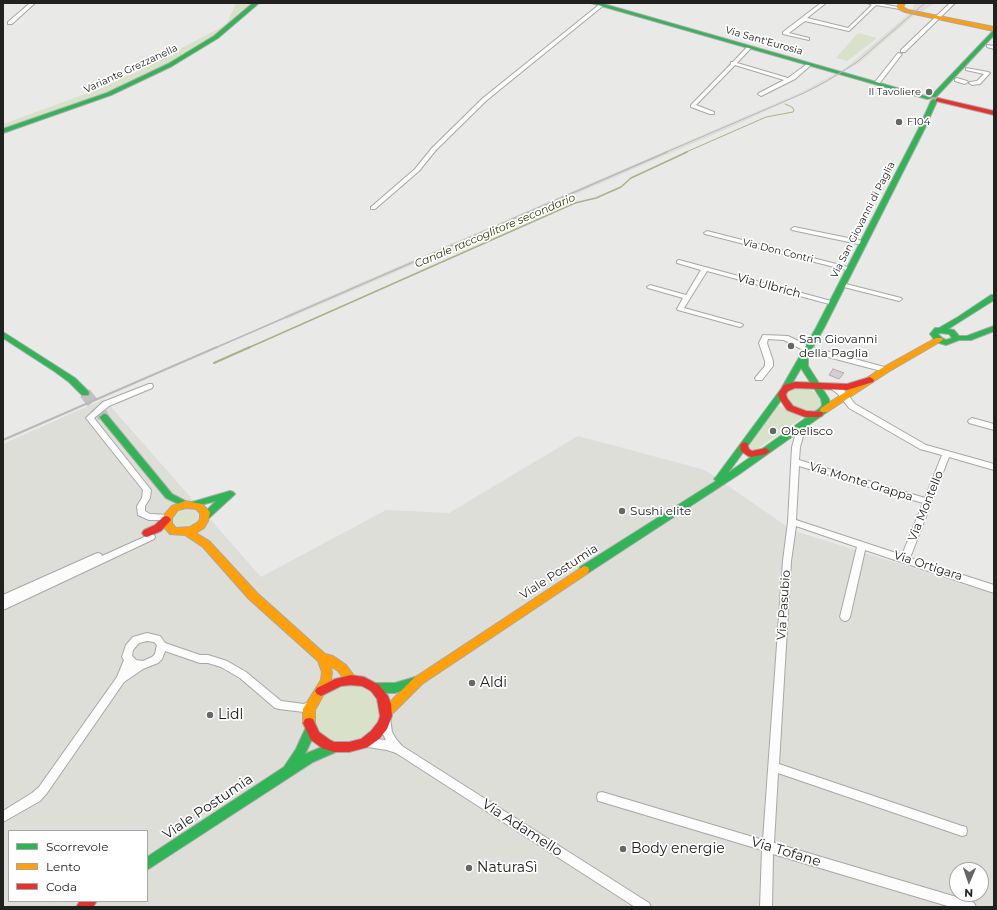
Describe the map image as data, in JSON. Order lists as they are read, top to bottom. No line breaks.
{"streets":{"main road":["Via Sant'Eurosia","Variante Grezzanella","Via San Giovanni di Paglia","Viale Postumia"],"street":["Via Don Contri","Via Ulbrich","Via Monte Grappa","Via Montello","Via Ortigara","Via Pasubio","Via Adamello","Via Tofane"]},"crossings":[["Via Sant'Eurosia","Via San Giovanni di Paglia"],["Via San Giovanni di Paglia","Via Don Contri"],["Via San Giovanni di Paglia","Via Ulbrich"],["Via San Giovanni di Paglia","Viale Postumia"],["Via Monte Grappa","Via Montello"],["Via Monte Grappa","Via Pasubio"],["Via Montello","Via Ortigara"],["Via Ortigara","Via Pasubio"],["Viale Postumia","Via Pasubio"],["Viale Postumia","Via Adamello"],["Via Pasubio","Via Tofane"]],"water":["Canale raccoglitore secondario"],"places":["Il Tavoliere","F104","San Giovanni della Paglia","Obelisco","Sushi elite","Aldi","Lidl","Body energie","NaturaSì"],"legend":["Scorrevole","Lento","Coda"],"north":"bottom"}
